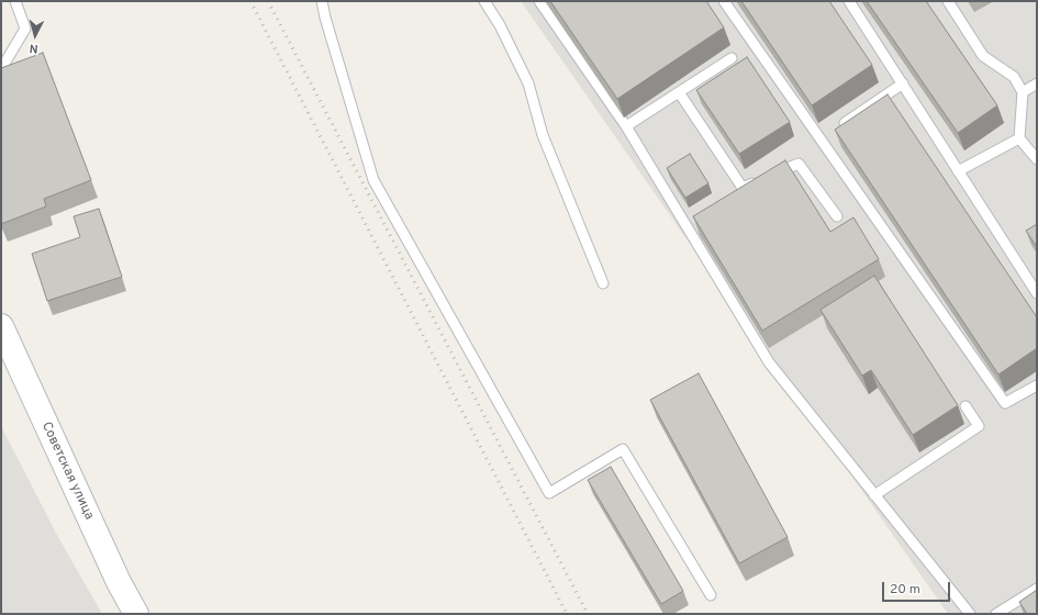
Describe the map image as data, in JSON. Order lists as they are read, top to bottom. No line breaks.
{"streets":{"street":["Советская улица"]},"scale_bar":"20 m","north":"bottom"}
